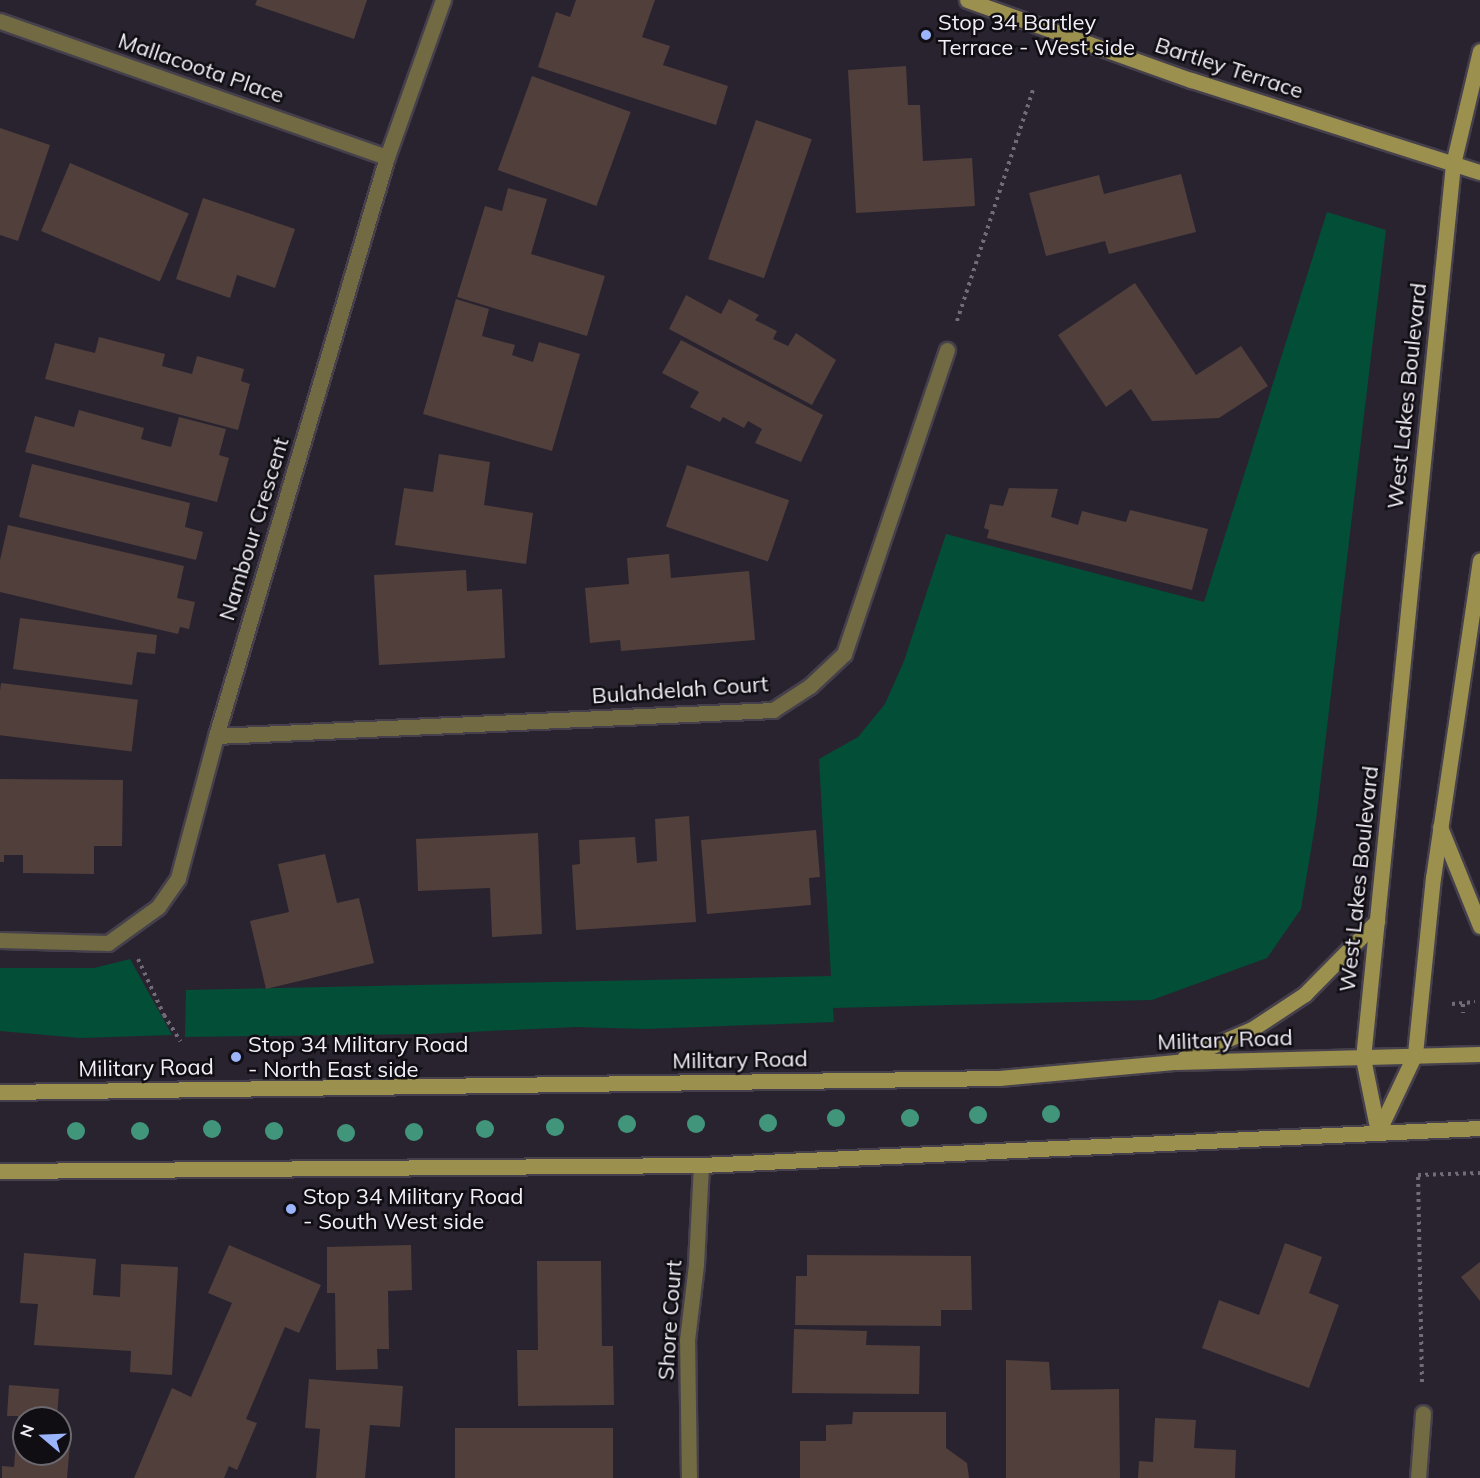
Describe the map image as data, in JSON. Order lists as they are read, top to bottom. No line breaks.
{"streets":{"main road":["Bartley Terrace","West Lakes Boulevard","Military Road"],"street":["Mallacoota Place","Nambour Crescent","Bulahdelah Court","Shore Court"]},"crossings":[["Mallacoota Place","Nambour Crescent"],["Bartley Terrace","West Lakes Boulevard"],["West Lakes Boulevard","Military Road"],["Nambour Crescent","Bulahdelah Court"]],"places":["Stop 34 Bartley Terrace - West side","Stop 34 Military Road - North East side","Stop 34 Military Road - South West side"],"north":"left"}
